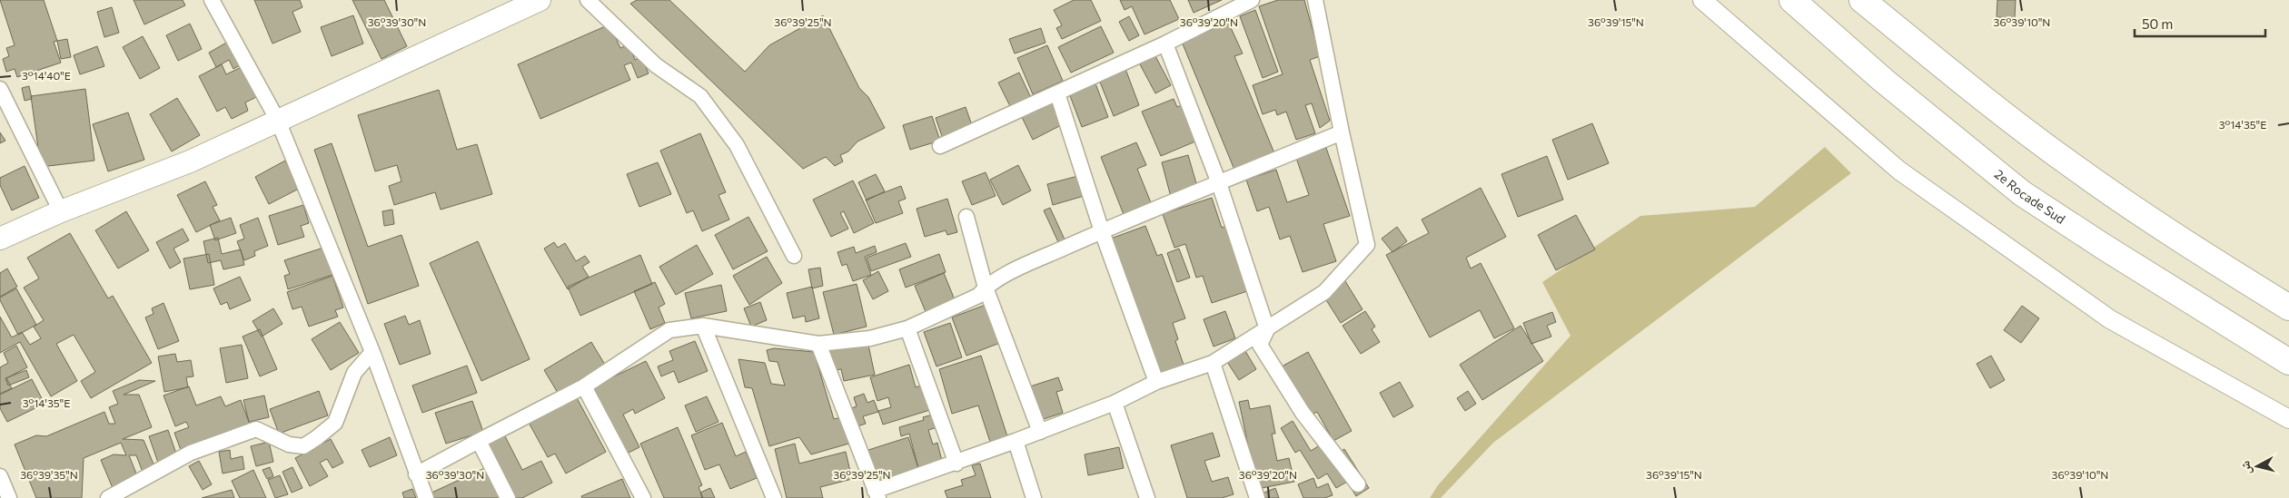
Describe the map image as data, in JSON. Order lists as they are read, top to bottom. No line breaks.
{"streets":{"highway":["2e Rocade Sud"]},"scale_bar":"50 m","north":"left","coordinates":["36°39'30\"N","36°39'25\"N","36°39'20\"N","36°39'15\"N","36°39'10\"N","3°14'40\"E","3°14'35\"E","36°39'35\"N"]}
